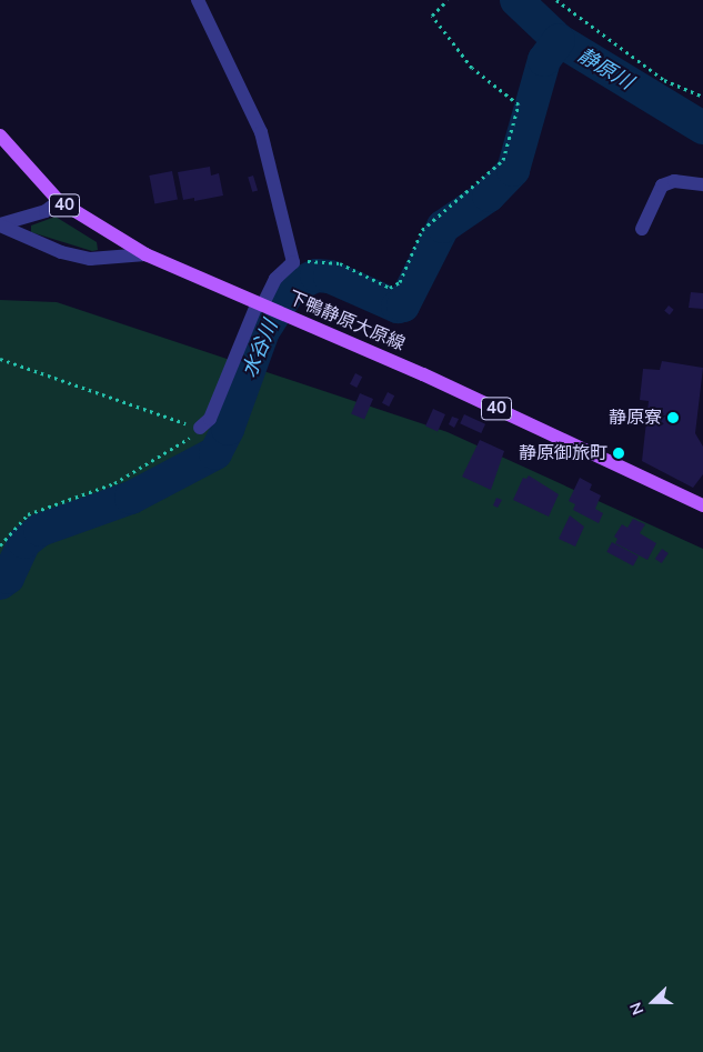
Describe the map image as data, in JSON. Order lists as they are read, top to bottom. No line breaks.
{"streets":{"main road":["40","下鴨静原大原線"]},"water":["静原川","水谷川"],"places":["静原寮","静原御旅町"],"north":"left"}
